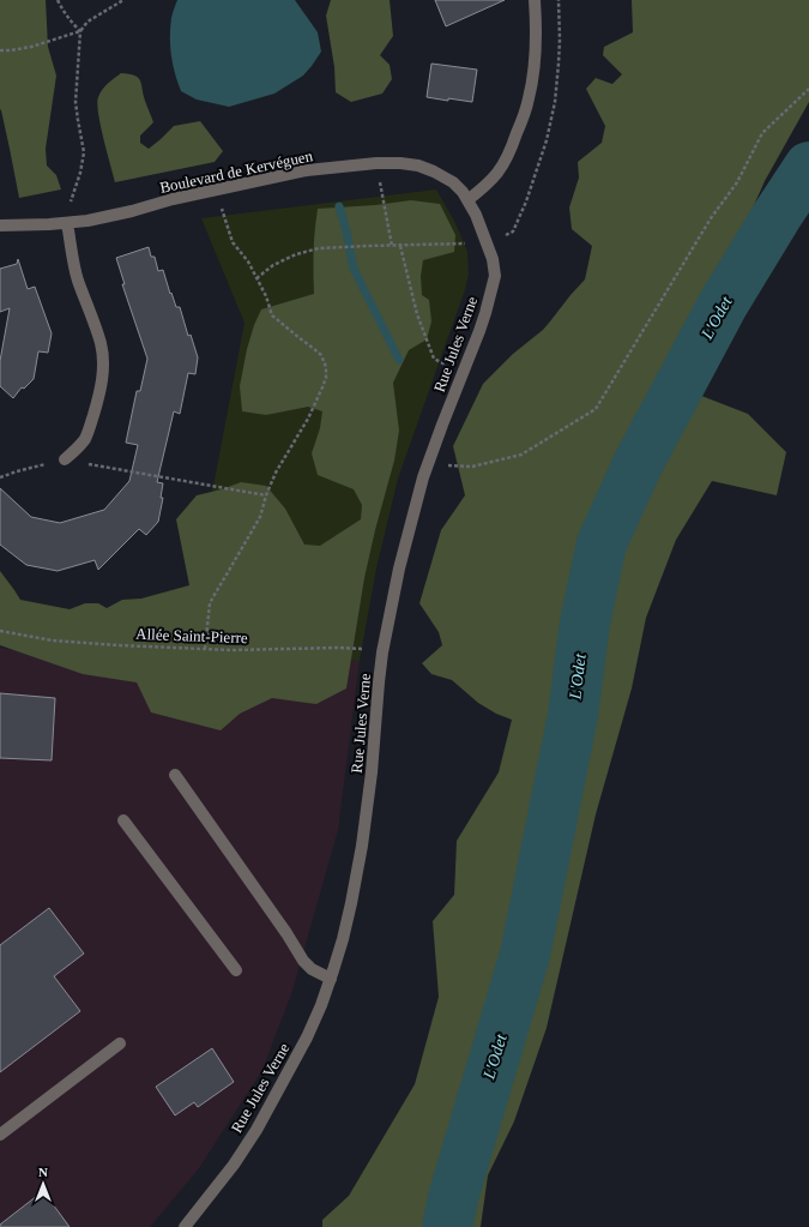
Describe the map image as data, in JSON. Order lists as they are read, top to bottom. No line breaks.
{"streets":{"street":["Boulevard de Kervéguen","Rue Jules Verne"],"path":["Allée Saint-Pierre"]},"crossings":[["Boulevard de Kervéguen","Rue Jules Verne"],["Rue Jules Verne","Allée Saint-Pierre"]],"water":["L'Odet"],"north":"top"}
